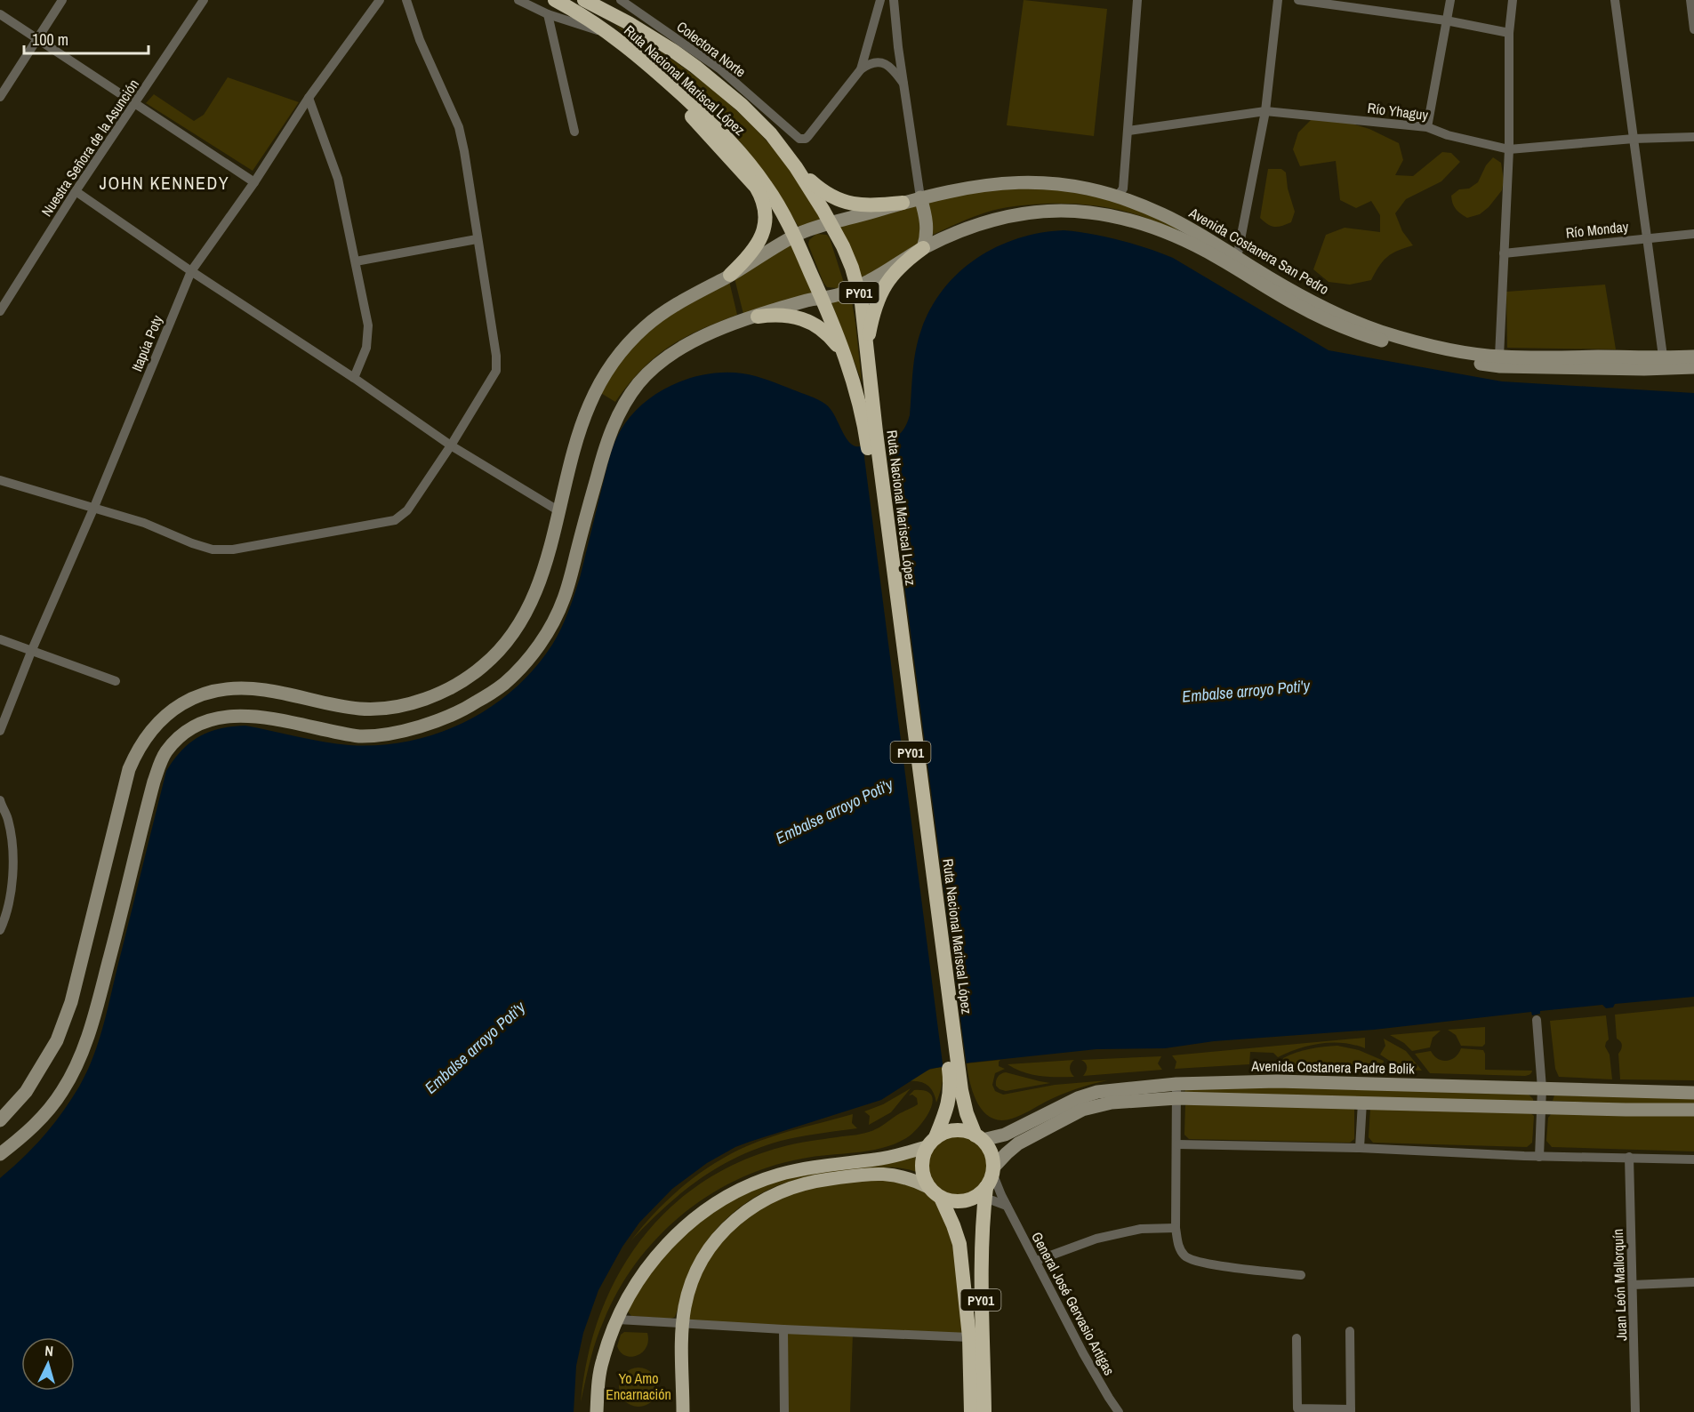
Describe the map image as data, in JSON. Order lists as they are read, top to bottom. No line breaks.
{"streets":{"highway":["Ruta Nacional Mariscal López","PY01"],"main road":["Avenida Costanera San Pedro","Avenida Costanera Padre Bolik"],"street":["Colectora Norte","Río Yhaguy","Nuestra Señora de la Asunción","Río Monday","Itapúa Poty","Juan León Mallorquín","General José Gervasio Artigas"]},"crossings":[["Ruta Nacional Mariscal López","Avenida Costanera San Pedro"],["Ruta Nacional Mariscal López","PY01"],["Ruta Nacional Mariscal López","Avenida Costanera Padre Bolik"],["Ruta Nacional Mariscal López","General José Gervasio Artigas"],["PY01","Avenida Costanera Padre Bolik"],["PY01","General José Gervasio Artigas"],["Avenida Costanera Padre Bolik","General José Gervasio Artigas"]],"districts":["JOHN KENNEDY"],"water":["Embalse arroyo Poti'y"],"parks":["Yo Amo Encarnación"],"scale_bar":"100 m","north":"top"}
